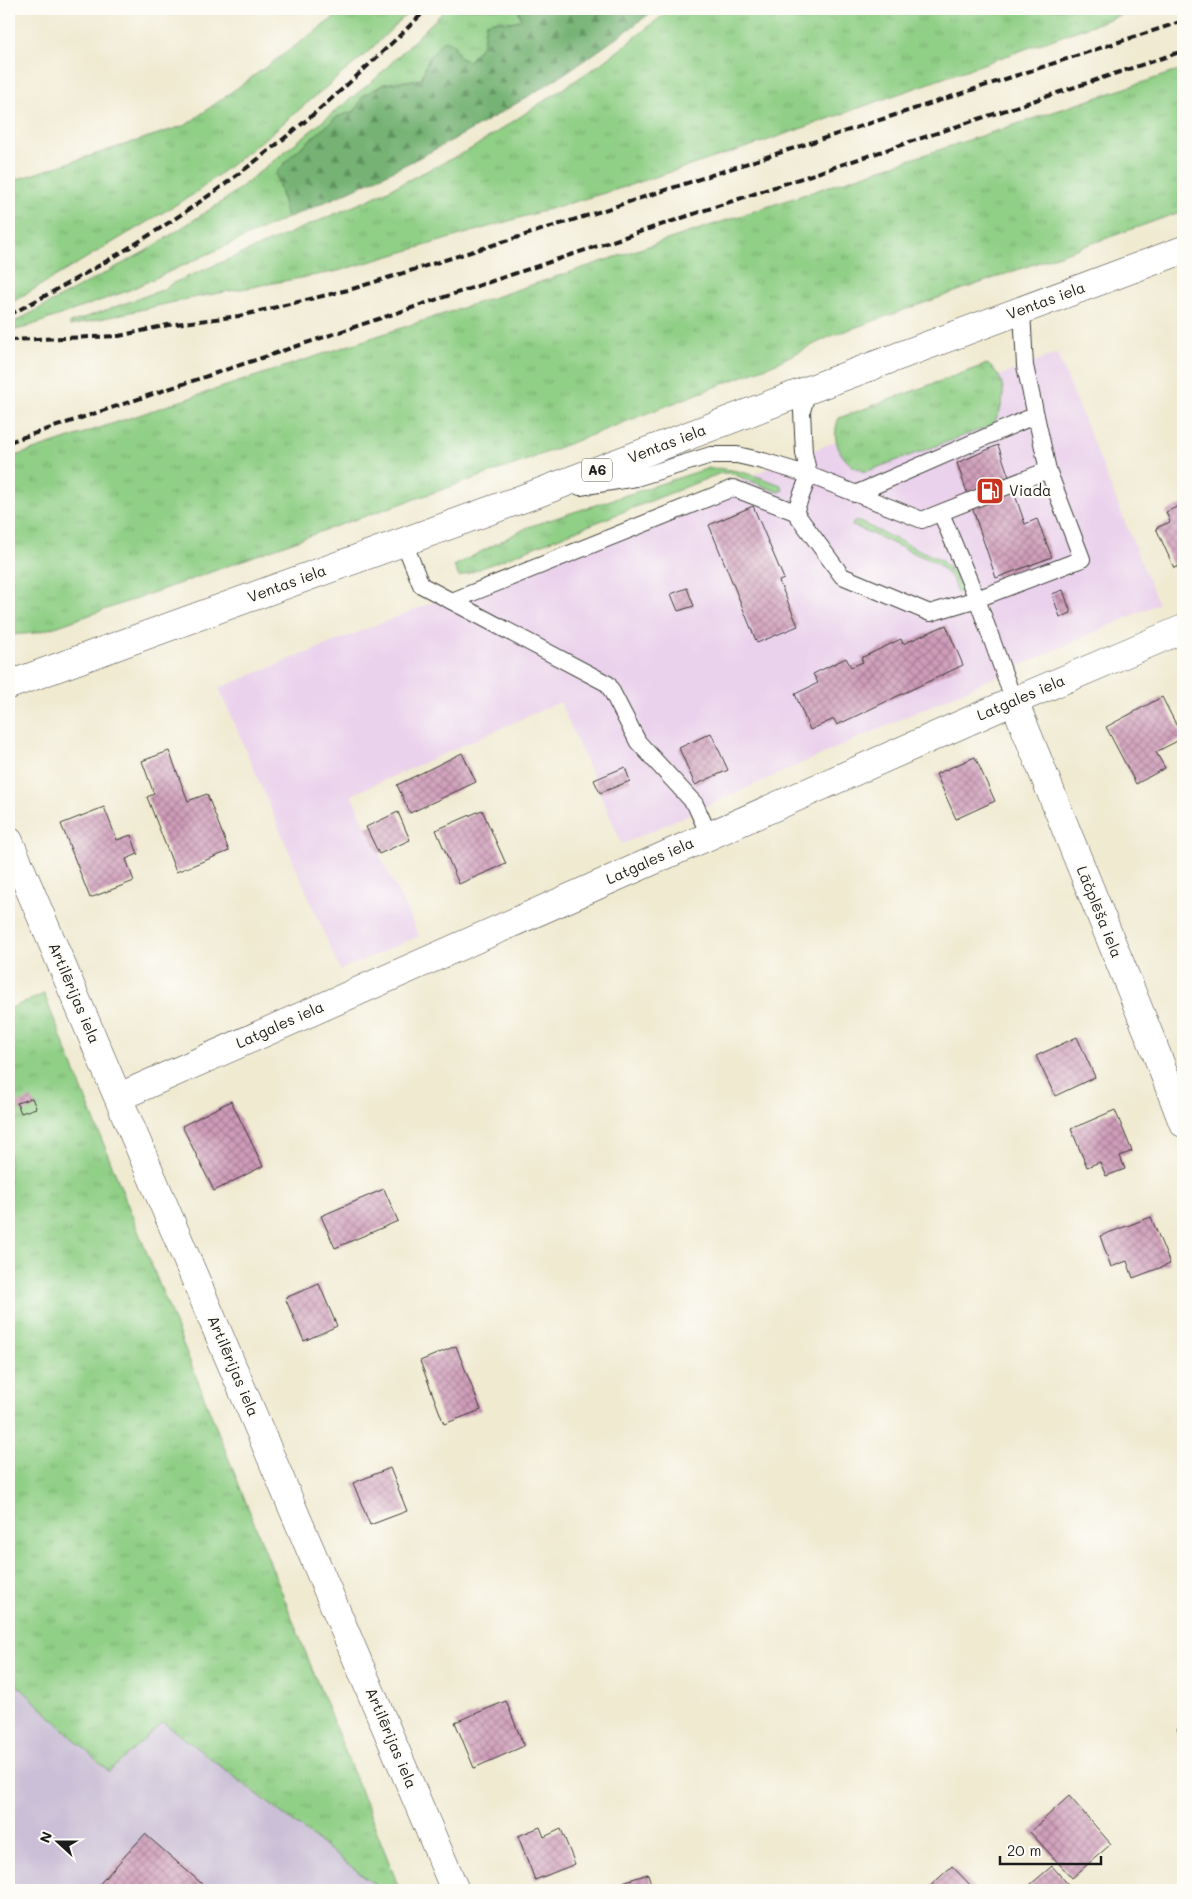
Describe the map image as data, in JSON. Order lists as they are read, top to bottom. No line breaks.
{"streets":{"main road":["Ventas iela","A6","Latgales iela","Lāčplēša iela","Artilērijas iela"]},"crossings":[["Latgales iela","Lāčplēša iela"],["Latgales iela","Artilērijas iela"]],"places":{"fuel station":["Viada"]},"scale_bar":"20 m","north":"left"}
